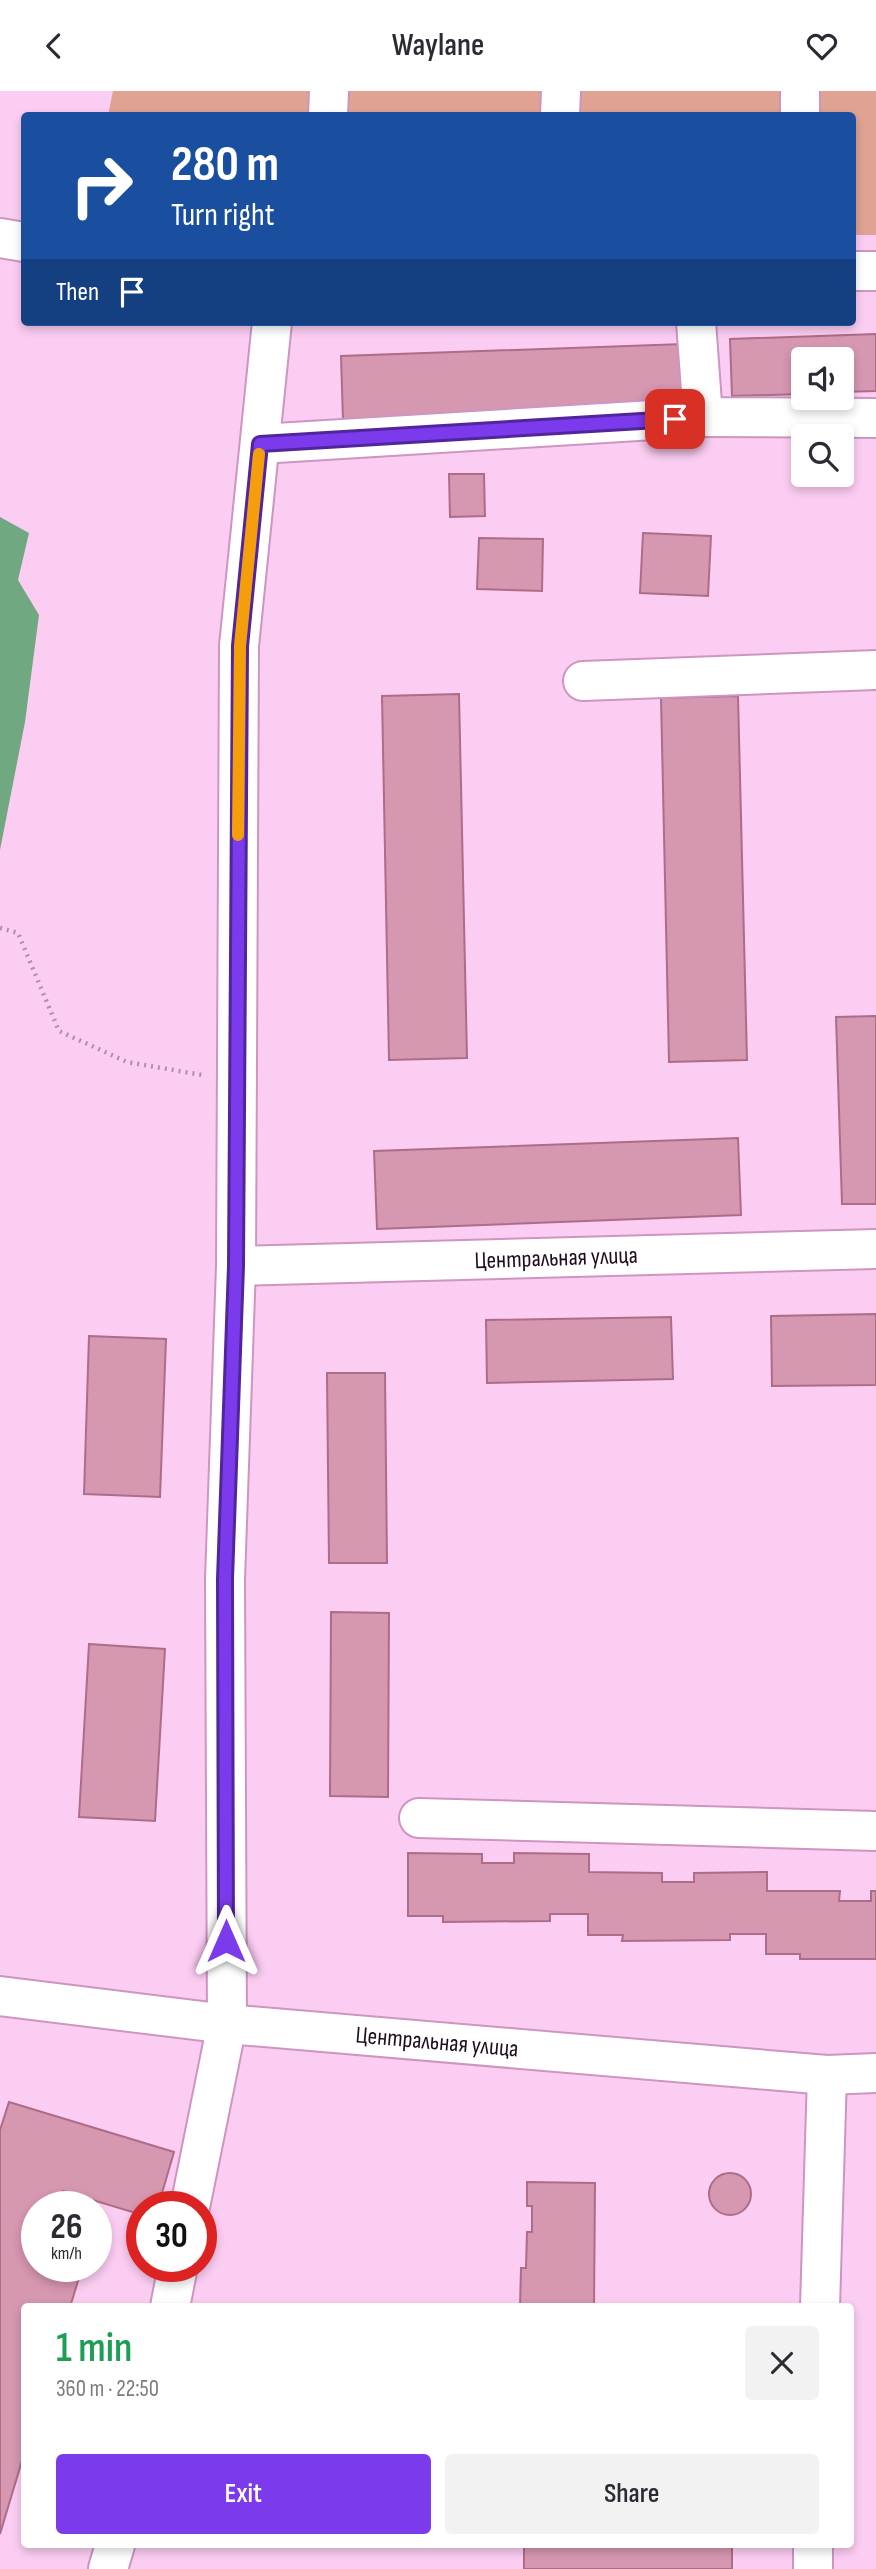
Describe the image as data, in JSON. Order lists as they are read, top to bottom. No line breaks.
{"streets":{"street":["Центральная улица"]},"page":{"header":"Waylane","turn":["280 m","Turn right"],"then":"Then","speed":"26 km/h","limit":"30","heading":["1 min","360 m · 22:50"],"buttons":["Exit","Share"]}}
